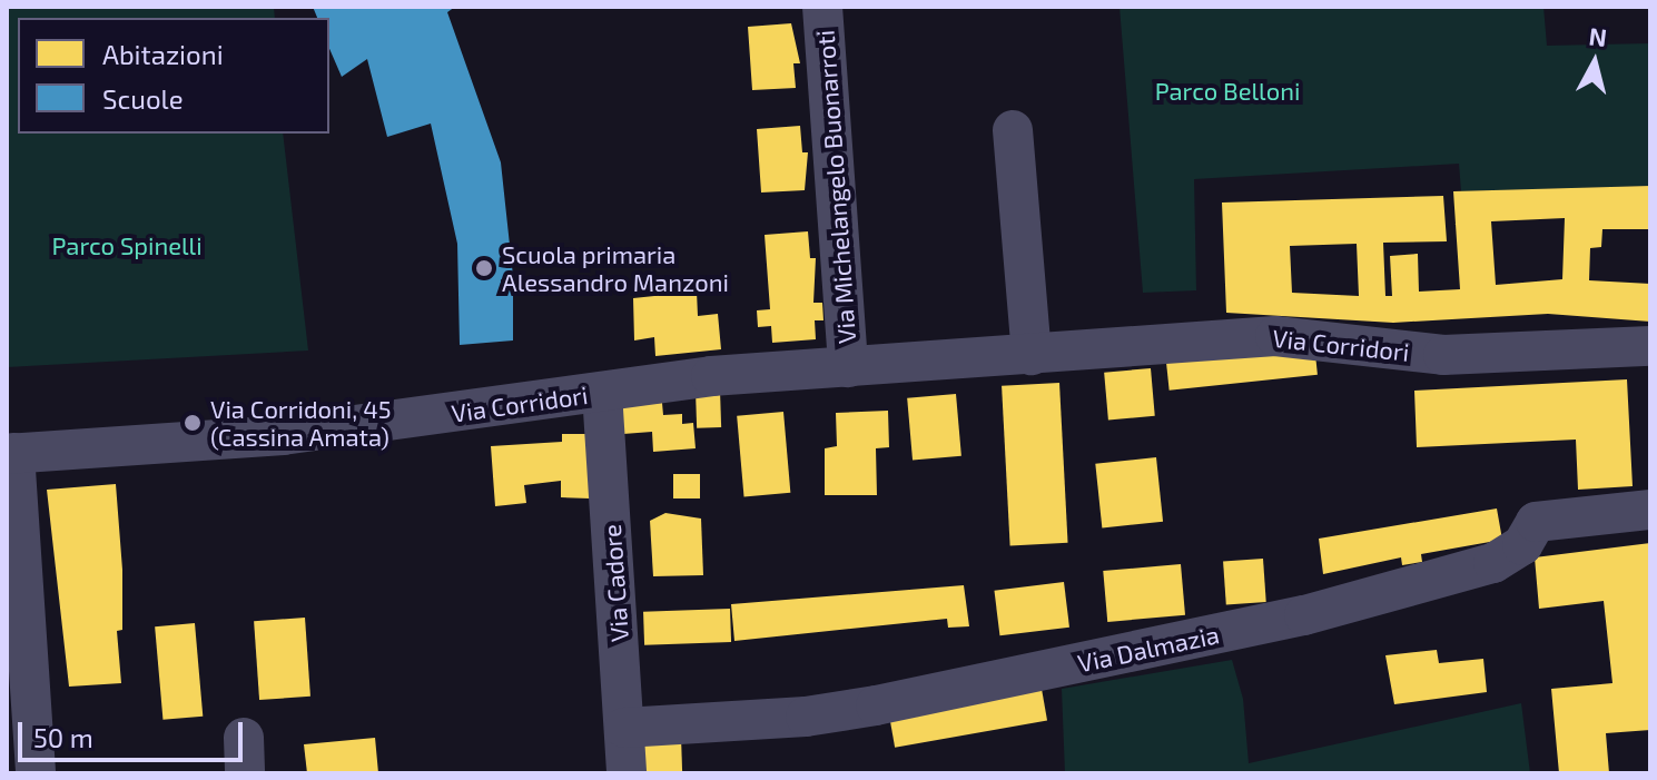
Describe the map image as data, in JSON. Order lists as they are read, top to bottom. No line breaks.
{"streets":{"street":["Via Michelangelo Buonarroti","Via Corridori","Via Cadore","Via Dalmazia"]},"crossings":[["Via Michelangelo Buonarroti","Via Corridori"],["Via Corridori","Via Cadore"],["Via Cadore","Via Dalmazia"]],"parks":["Parco Belloni","Parco Spinelli"],"places":["Scuola primaria Alessandro Manzoni","Via Corridoni, 45 (Cassina Amata)"],"legend":["Abitazioni","Scuole"],"scale_bar":"50 m","north":"top"}
